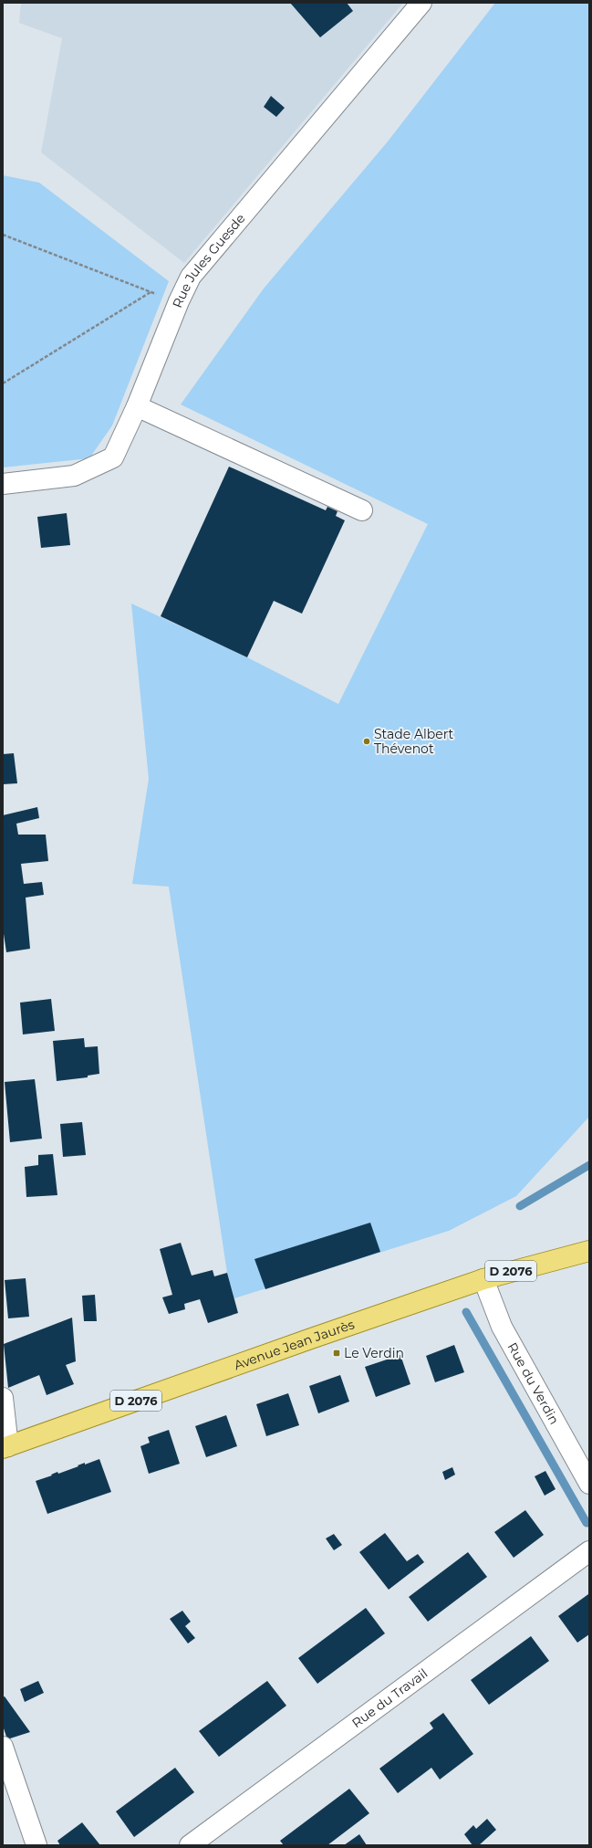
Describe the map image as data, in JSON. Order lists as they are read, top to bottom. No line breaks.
{"streets":{"main road":["D 2076","Avenue Jean Jaurès"],"street":["Rue Jules Guesde","Rue du Verdin","Rue du Travail"]},"crossings":[["Avenue Jean Jaurès","Rue du Verdin"]],"places":{"other":["Stade Albert Thévenot"],"transit":["Le Verdin"]}}
